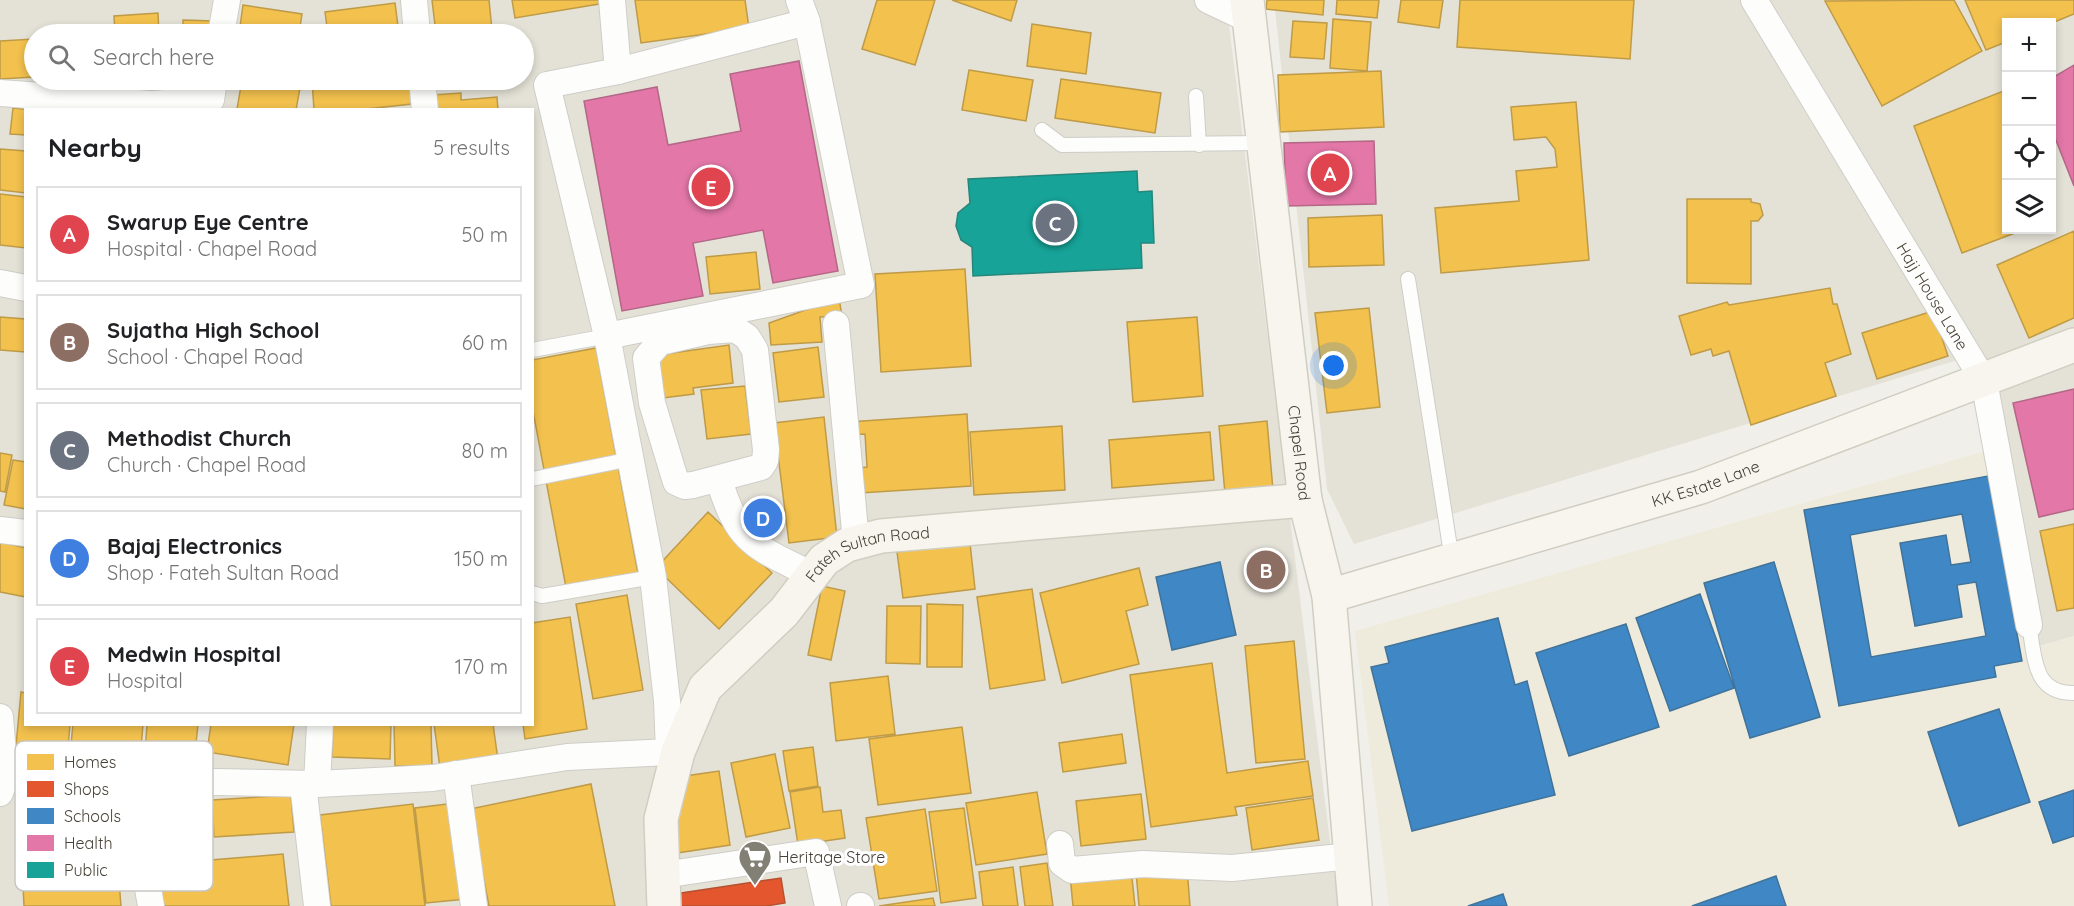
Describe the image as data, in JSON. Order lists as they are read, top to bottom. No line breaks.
{"streets":{"main road":["Chapel Road","KK Estate Lane","Fateh Sultan Road"],"street":["Hajj House Lane"]},"crossings":[["Hajj House Lane","KK Estate Lane"],["Chapel Road","KK Estate Lane"],["Chapel Road","Fateh Sultan Road"]],"places":{"supermarket":["Heritage Store"]},"legend":["Homes","Shops","Schools","Health","Public"],"page":{"map_buttons":["+","−"],"search":"Search here","heading":["Nearby","5 results"],"pins":["A","E","C","D","B"],"list":[{"mark":"A","name":"Swarup Eye Centre","note":"Hospital · Chapel Road","value":"50 m"},{"mark":"B","name":"Sujatha High School","note":"School · Chapel Road","value":"60 m"},{"mark":"C","name":"Methodist Church","note":"Church · Chapel Road","value":"80 m"},{"mark":"D","name":"Bajaj Electronics","note":"Shop · Fateh Sultan Road","value":"150 m"},{"mark":"E","name":"Medwin Hospital","note":"Hospital","value":"170 m"}]}}
